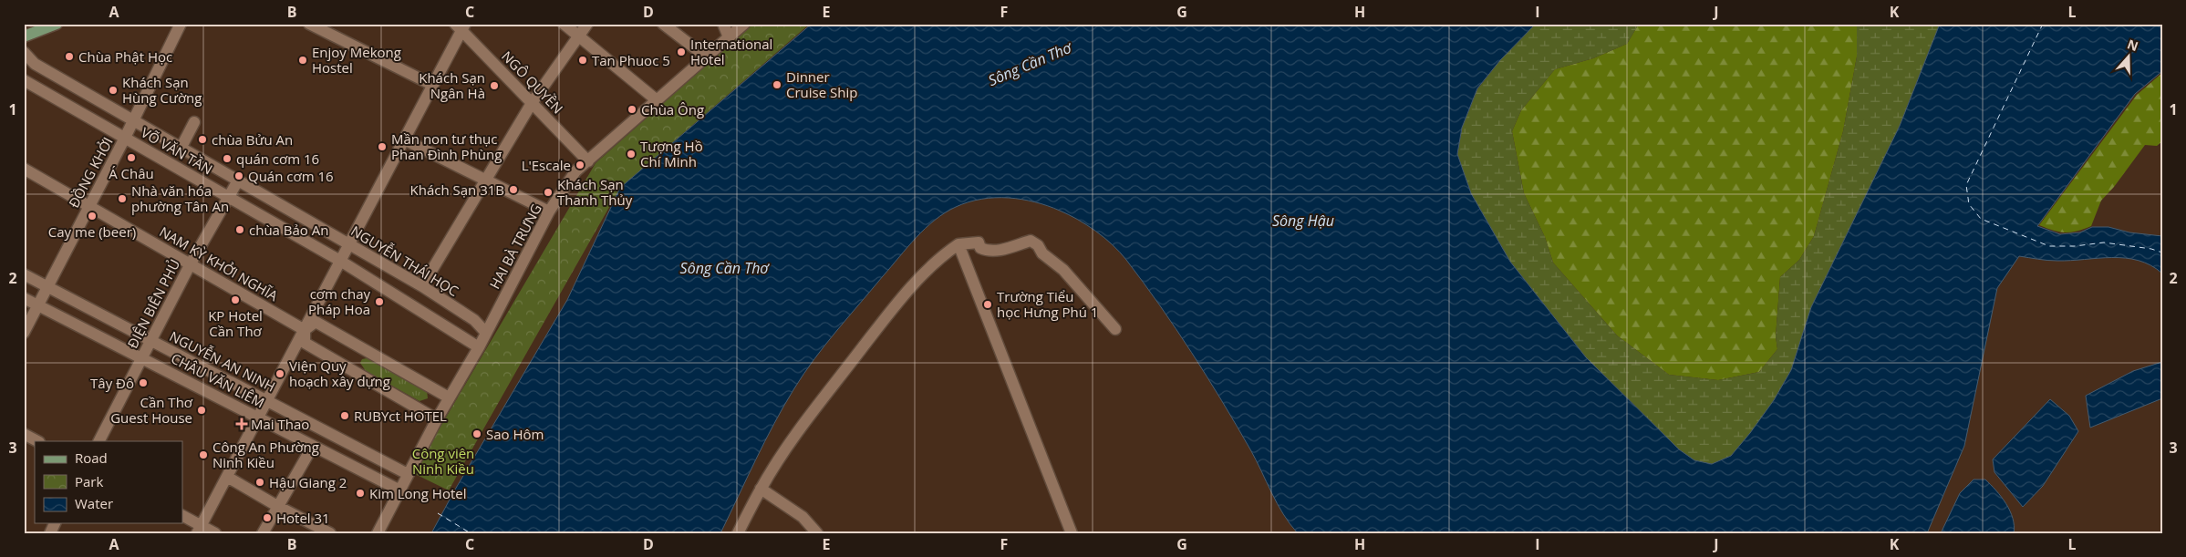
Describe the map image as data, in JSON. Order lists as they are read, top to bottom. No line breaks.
{"streets":{"street":["NGÔ QUYỀN","VÕ VĂN TẦN","ĐỒNG KHỞI","HAI BÀ TRƯNG","NGUYỄN THÁI HỌC","NAM KỲ KHỞI NGHĨA","ĐIỆN BIÊN PHỦ","NGUYỄN AN NINH","CHÂU VĂN LIÊM"]},"crossings":[["NGÔ QUYỀN","HAI BÀ TRƯNG"],["VÕ VĂN TẦN","ĐỒNG KHỞI"],["VÕ VĂN TẦN","HAI BÀ TRƯNG"],["VÕ VĂN TẦN","ĐIỆN BIÊN PHỦ"],["ĐỒNG KHỞI","NGUYỄN THÁI HỌC"],["ĐỒNG KHỞI","NAM KỲ KHỞI NGHĨA"],["ĐỒNG KHỞI","NGUYỄN AN NINH"],["ĐỒNG KHỞI","CHÂU VĂN LIÊM"],["HAI BÀ TRƯNG","NGUYỄN THÁI HỌC"],["HAI BÀ TRƯNG","NGUYỄN AN NINH"],["HAI BÀ TRƯNG","CHÂU VĂN LIÊM"],["NGUYỄN THÁI HỌC","ĐIỆN BIÊN PHỦ"],["NAM KỲ KHỞI NGHĨA","ĐIỆN BIÊN PHỦ"],["ĐIỆN BIÊN PHỦ","NGUYỄN AN NINH"],["ĐIỆN BIÊN PHỦ","CHÂU VĂN LIÊM"]],"water":["Sông Cần Thơ","Sông Hậu"],"parks":["Công viên Ninh Kiều"],"places":{"other":["International Hotel","Chùa Phật Học","Enjoy Mekong Hostel","Tan Phuoc 5","Dinner Cruise Ship","Khách Sạn Ngân Hà","Khách Sạn Hùng Cường","Chùa Ông","chùa Bửu An","Mần non tư thục Phan Đình Phùng","Tượng Hồ Chí Minh","Á Châu","quán cơm 16","L'Escale","Quán cơm 16","Khách Sạn 31B","Khách Sạn Thanh Thủy","Nhà văn hóa phường Tân An","Cay me (beer)","chùa Bảo An","KP Hotel Cần Thơ","cơm chay Pháp Hoa","Trường Tiểu học Hưng Phú 1","Viện Quy hoạch xây dựng","Tây Đô","Cần Thơ Guest House","RUBYct HOTEL","Sao Hôm","Công An Phường Ninh Kiều","Hậu Giang 2","Kim Long Hotel","Hotel 31"],"health":["Mai Thao"]},"legend":["Road","Park","Water"],"north":"top","grid":{"columns":["A","B","C","D","E","F","G","H","I","J","K","L"],"rows":["1","2","3"]}}
